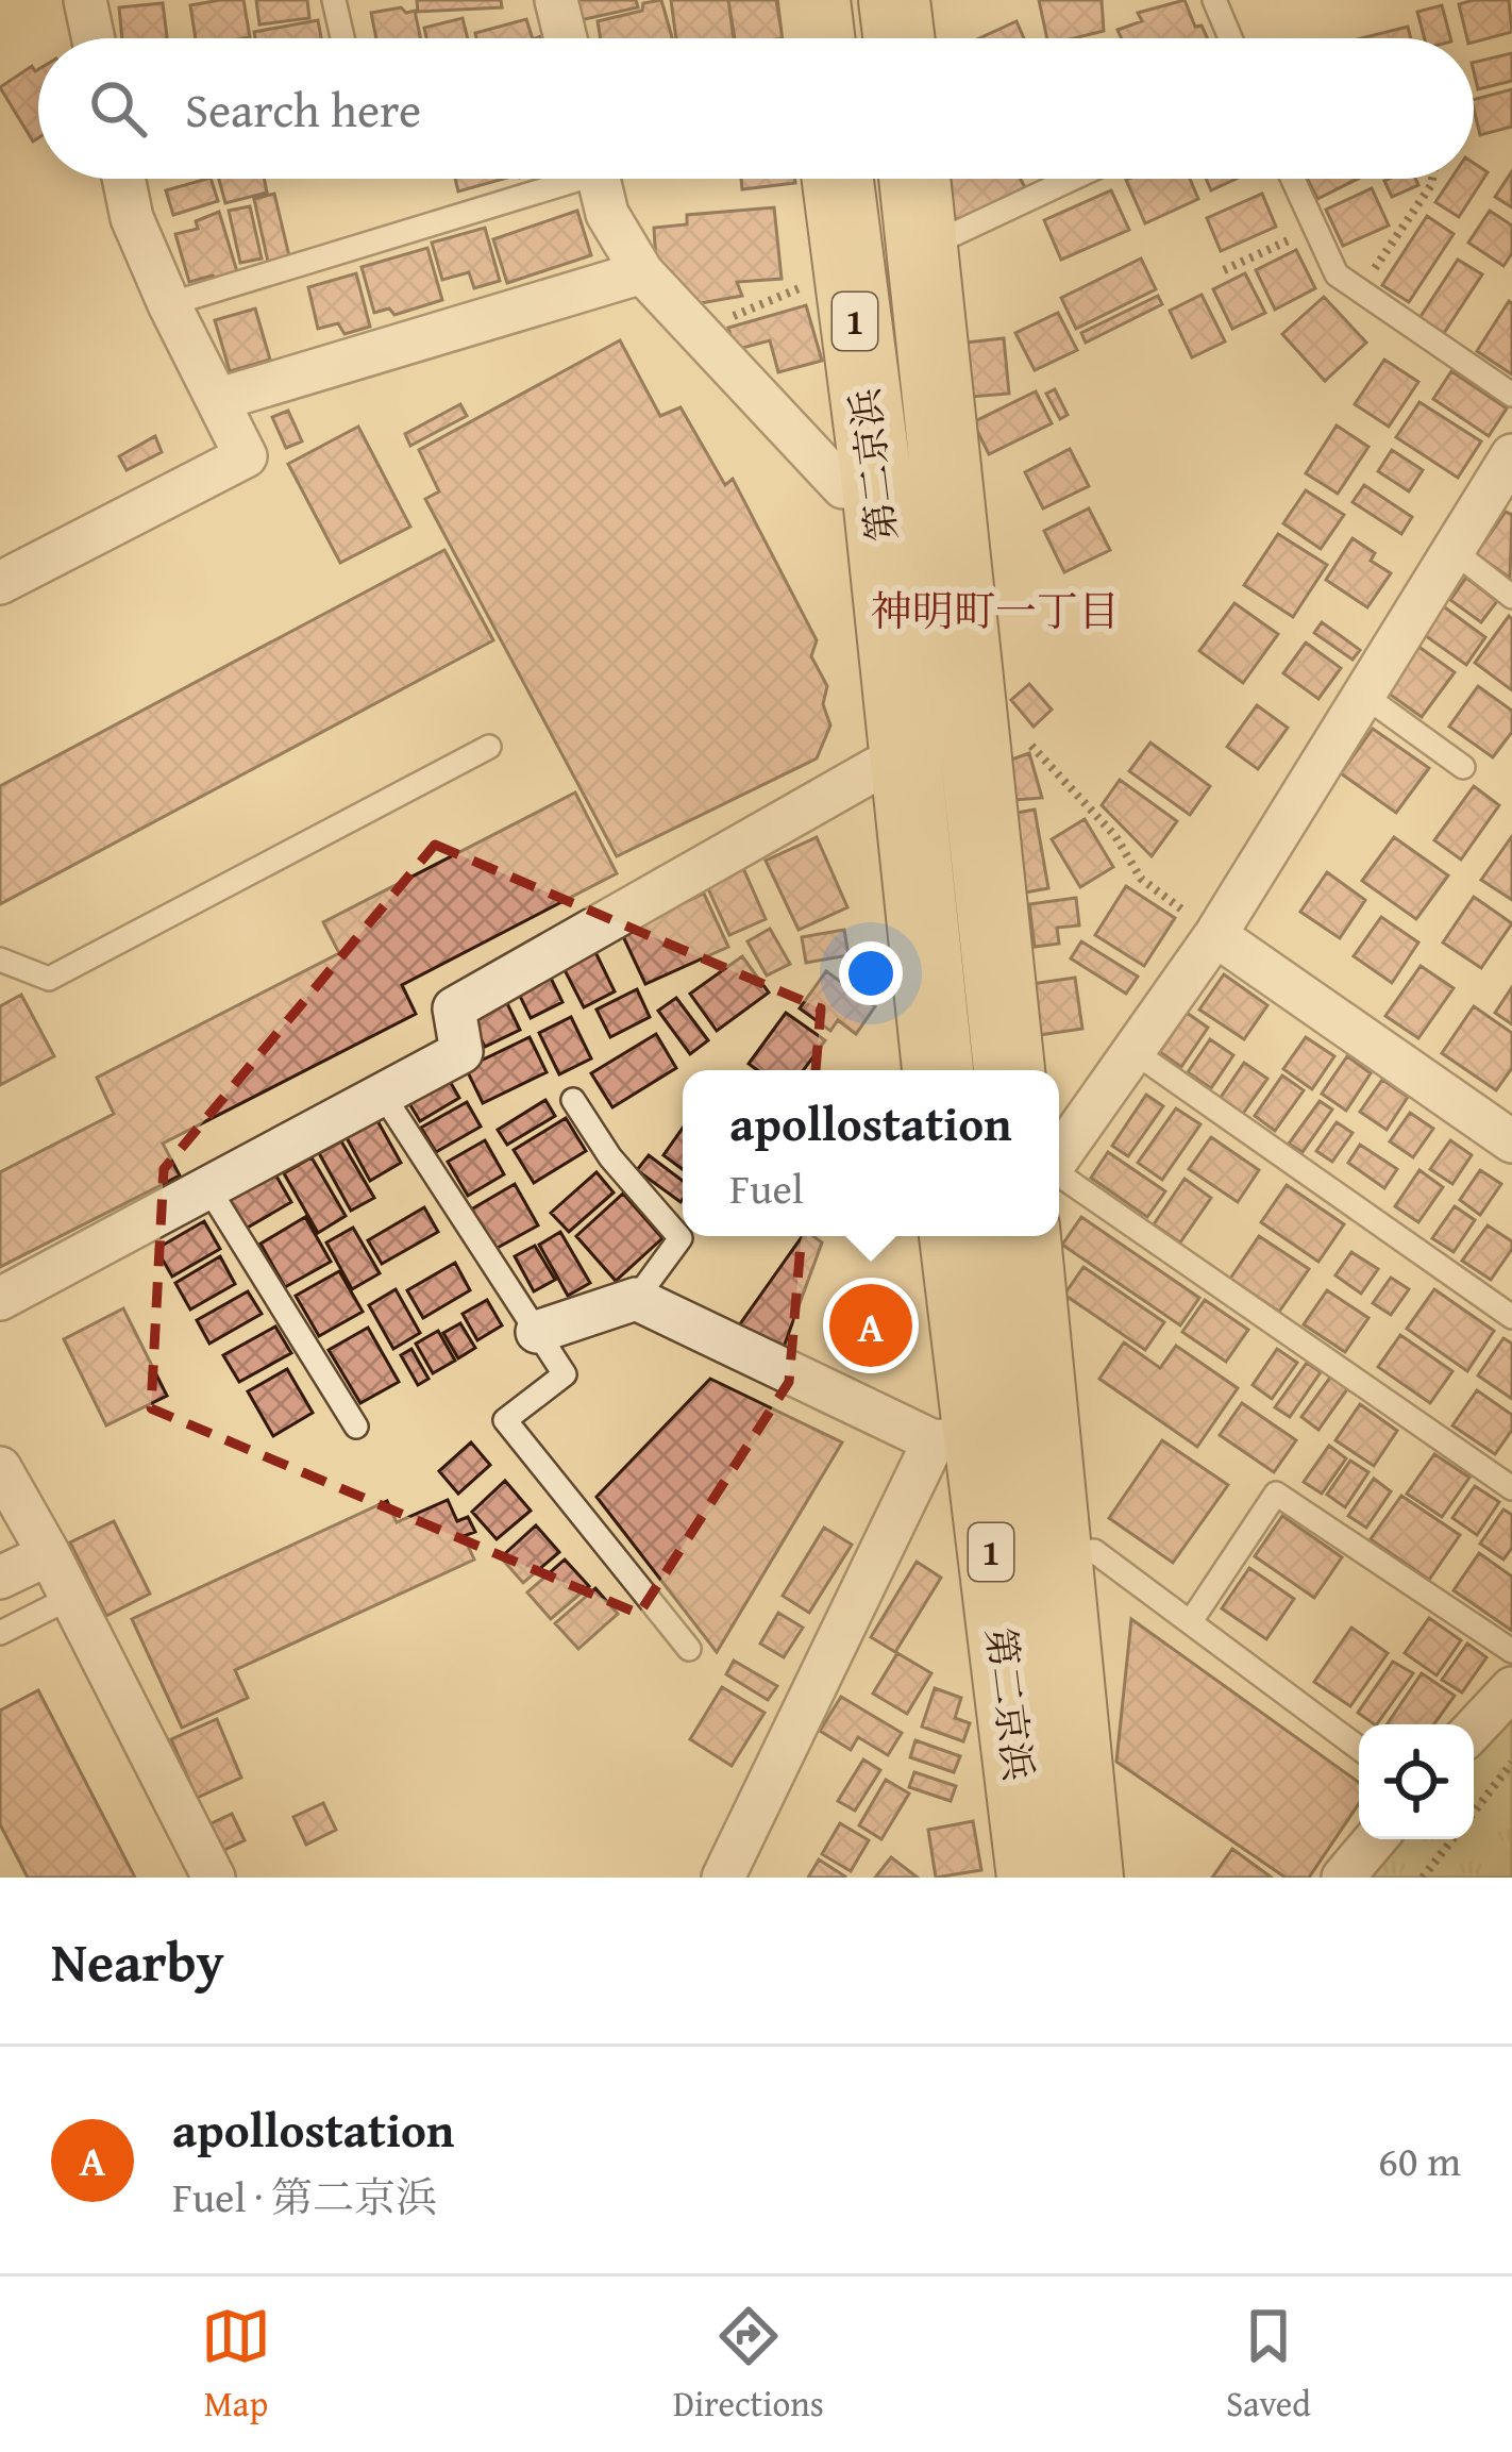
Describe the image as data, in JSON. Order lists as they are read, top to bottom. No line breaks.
{"streets":{"highway":["1","第二京浜"]},"districts":["神明町一丁目"],"page":{"search":"Search here","popup":["apollostation","Fuel"],"pins":"A","heading":"Nearby","list":[{"mark":"A","name":"apollostation","note":"Fuel · 第二京浜","value":"60 m"}],"nav":["Map","Directions","Saved"]}}
